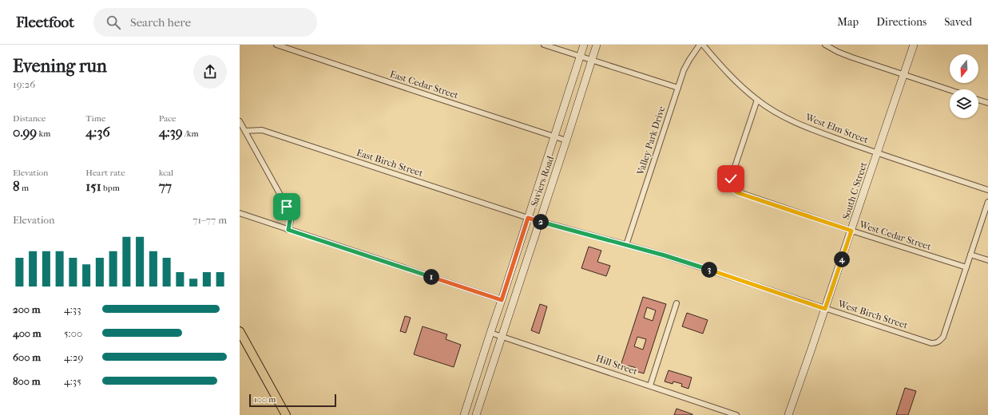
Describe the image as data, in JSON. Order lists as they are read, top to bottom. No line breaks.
{"streets":{"main road":["Saviers Road","South C Street"],"street":["East Cedar Street","West Elm Street","Valley Park Drive","East Birch Street","West Cedar Street","West Birch Street","Hill Street"]},"crossings":[["East Cedar Street","Saviers Road"],["West Elm Street","South C Street"],["West Elm Street","West Cedar Street"],["Valley Park Drive","West Birch Street"],["East Birch Street","Saviers Road"],["East Birch Street","West Birch Street"],["Saviers Road","West Birch Street"],["Saviers Road","Hill Street"],["South C Street","West Cedar Street"],["South C Street","West Birch Street"],["West Cedar Street","West Birch Street"]],"scale_bar":"100 m","north":"bottom","page":{"header":"Fleetfoot","search":"Search here","nav":["Map","Directions","Saved"],"heading":["Evening run","19:26"],"stats":[["Distance","0.99 km"],["Time","4:36"],["Pace","4:39 /km"],["Elevation","8 m"],["Heart rate","151 bpm"],["kcal","77"]],"chart":["Elevation","71–77 m"],"pins":["2","4","3","1"],"list":[{"name":"200 m","note":"4:33"},{"name":"400 m","note":"5:00"},{"name":"600 m","note":"4:29"},{"name":"800 m","note":"4:35"}],"scale":"100 m"}}
